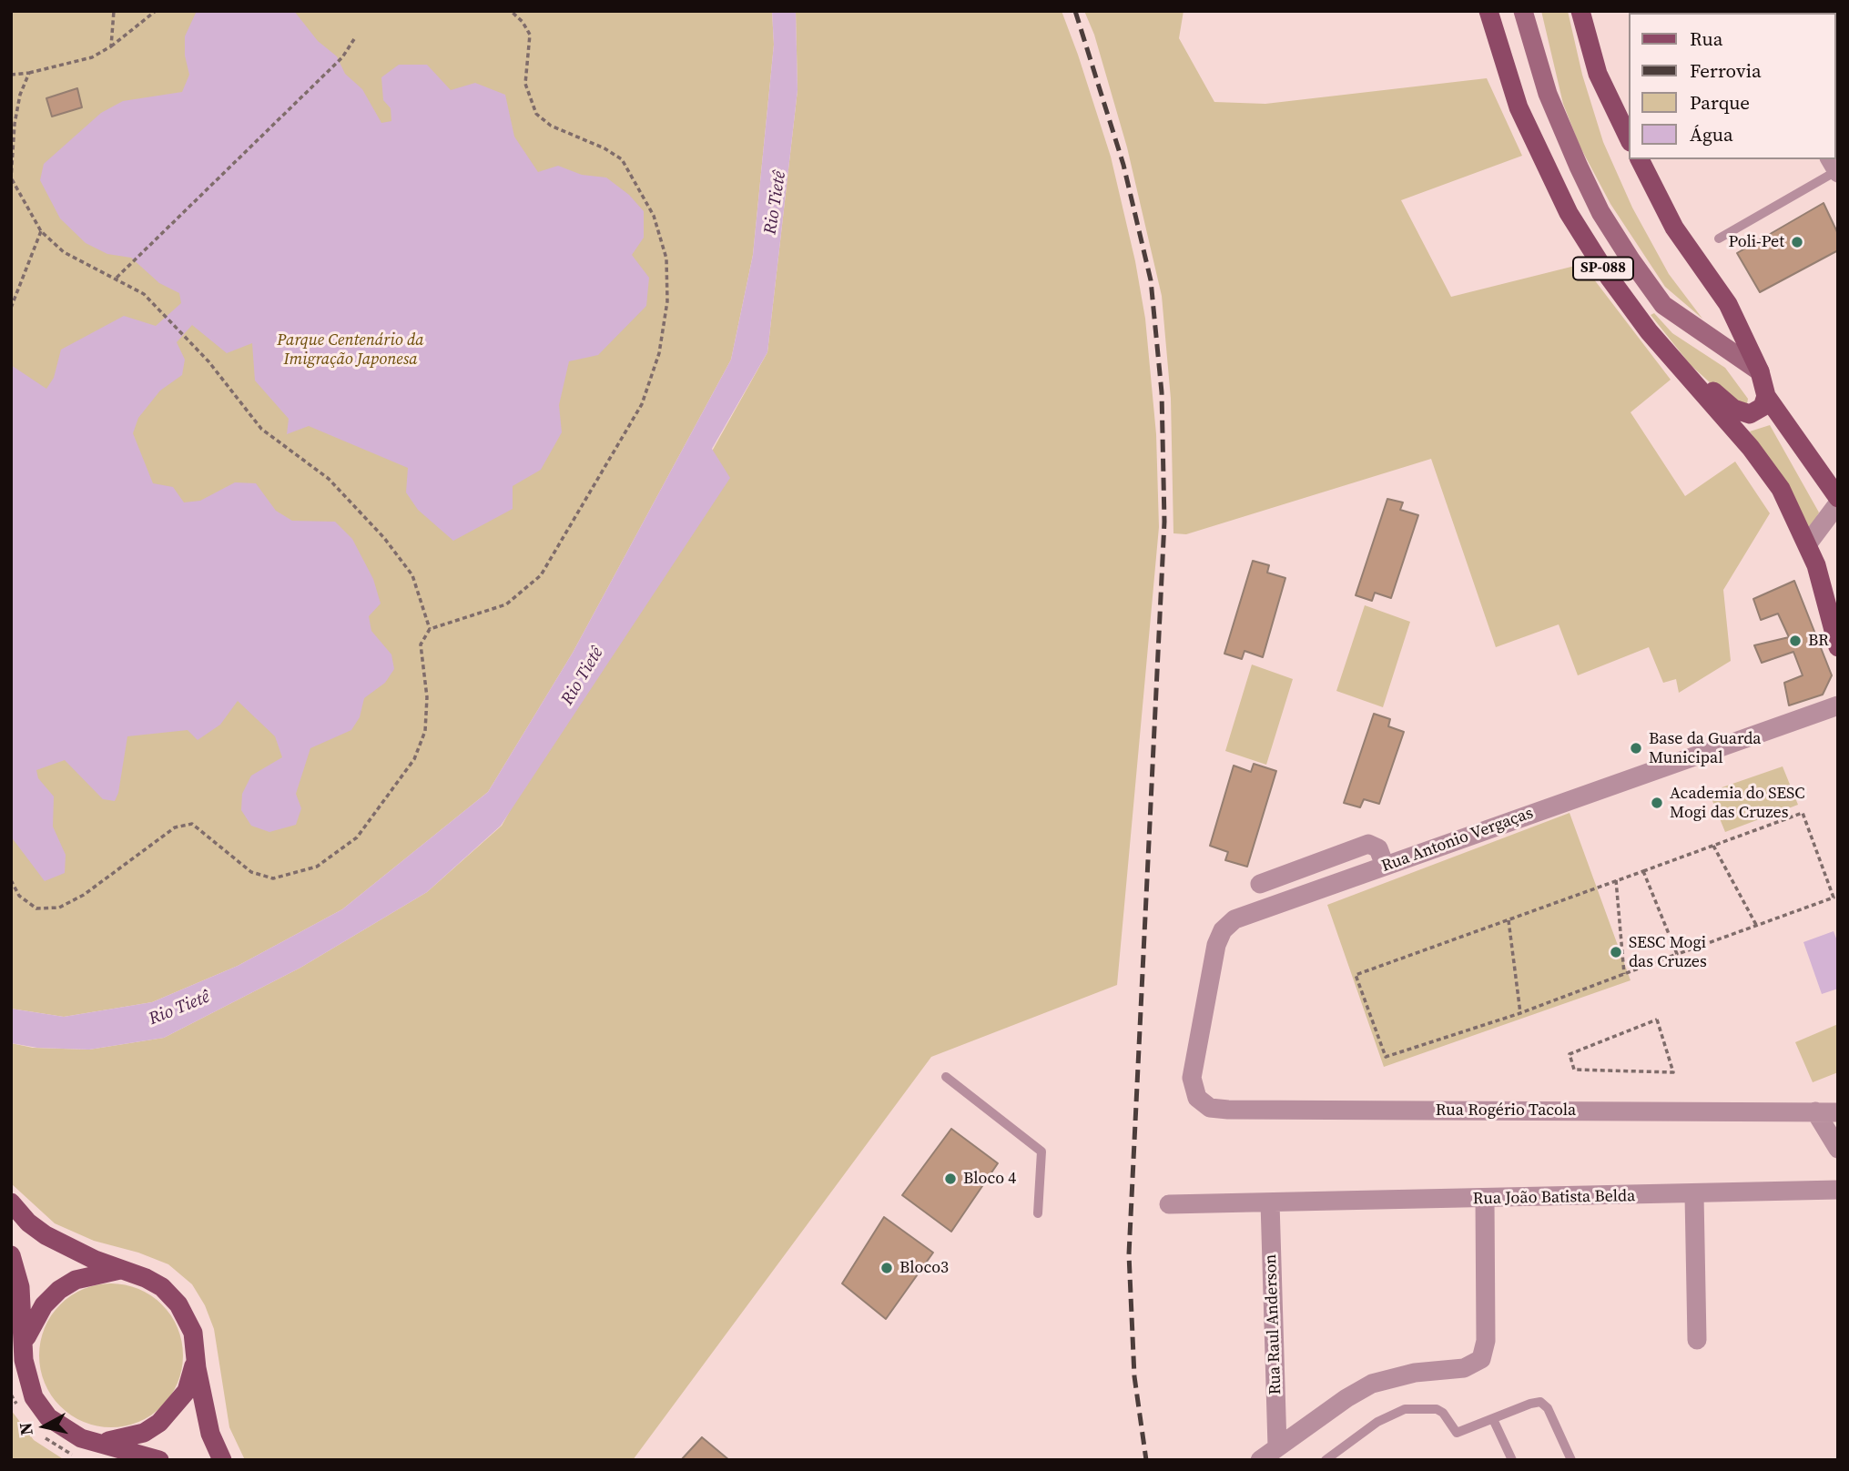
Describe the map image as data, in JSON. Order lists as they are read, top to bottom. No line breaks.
{"streets":{"main road":["SP-088"],"street":["Rua Antonio Vergaças","Rua Rogério Tacola","Rua João Batista Belda","Rua Raul Anderson"]},"crossings":[["Rua Antonio Vergaças","Rua Rogério Tacola"],["Rua João Batista Belda","Rua Raul Anderson"]],"water":["Rio Tietê"],"parks":["Parque Centenário da Imigração Japonesa"],"places":["Poli-Pet","BR","Base da Guarda Municipal","Academia do SESC Mogi das Cruzes","SESC Mogi das Cruzes","Bloco 4","Bloco3"],"legend":["Rua","Ferrovia","Parque","Água"],"north":"left"}
